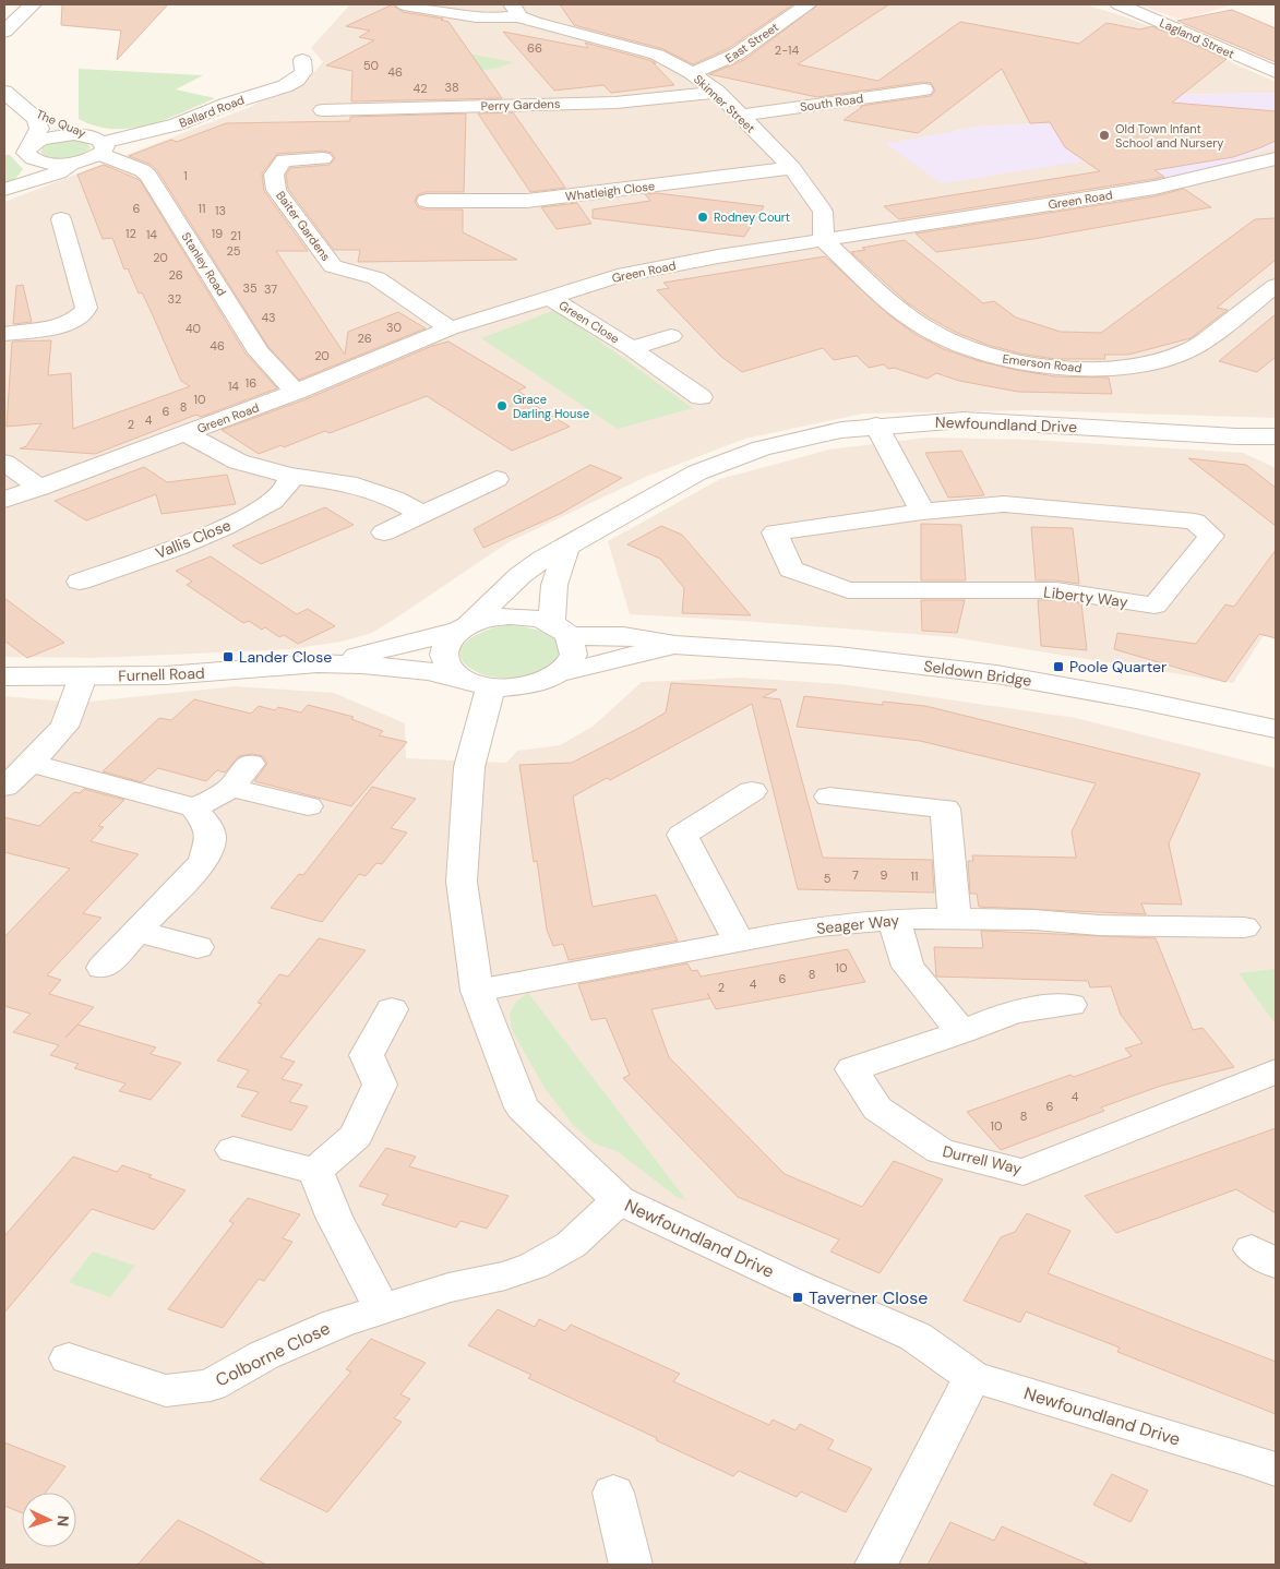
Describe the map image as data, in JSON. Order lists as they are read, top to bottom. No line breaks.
{"streets":{"street":["Lagland Street","East Street","South Road","Skinner Street","Perry Gardens","Ballard Road","The Quay","Whatleigh Close","Green Road","Baiter Gardens","Stanley Road","Green Close","Emerson Road","Newfoundland Drive","Vallis Close","Liberty Way","Seldown Bridge","Furnell Road","Seager Way","Durrell Way","Colborne Close"]},"crossings":[["East Street","Skinner Street"],["South Road","Skinner Street"],["Skinner Street","Perry Gardens"],["Skinner Street","Whatleigh Close"],["Skinner Street","Green Road"],["Skinner Street","Emerson Road"],["Ballard Road","The Quay"],["Ballard Road","Stanley Road"],["The Quay","Stanley Road"],["Green Road","Baiter Gardens"],["Green Road","Stanley Road"],["Green Road","Green Close"],["Green Road","Emerson Road"],["Newfoundland Drive","Furnell Road"],["Newfoundland Drive","Seager Way"],["Newfoundland Drive","Colborne Close"]],"places":{"other":["Old Town Infant School and Nursery","Rodney Court","Grace Darling House"],"transit":["Lander Close","Poole Quarter","Taverner Close"]},"house_numbers":["66","2-14","50","46","38","42","1","6","11","13","12","19","14","21","25","20","26","35","37","32","43","30","40","26","46","20","16","14","10","8","6","4","2","7","9","11","5","10","8","6","4","2","4","6","8","10"],"north":"right"}
